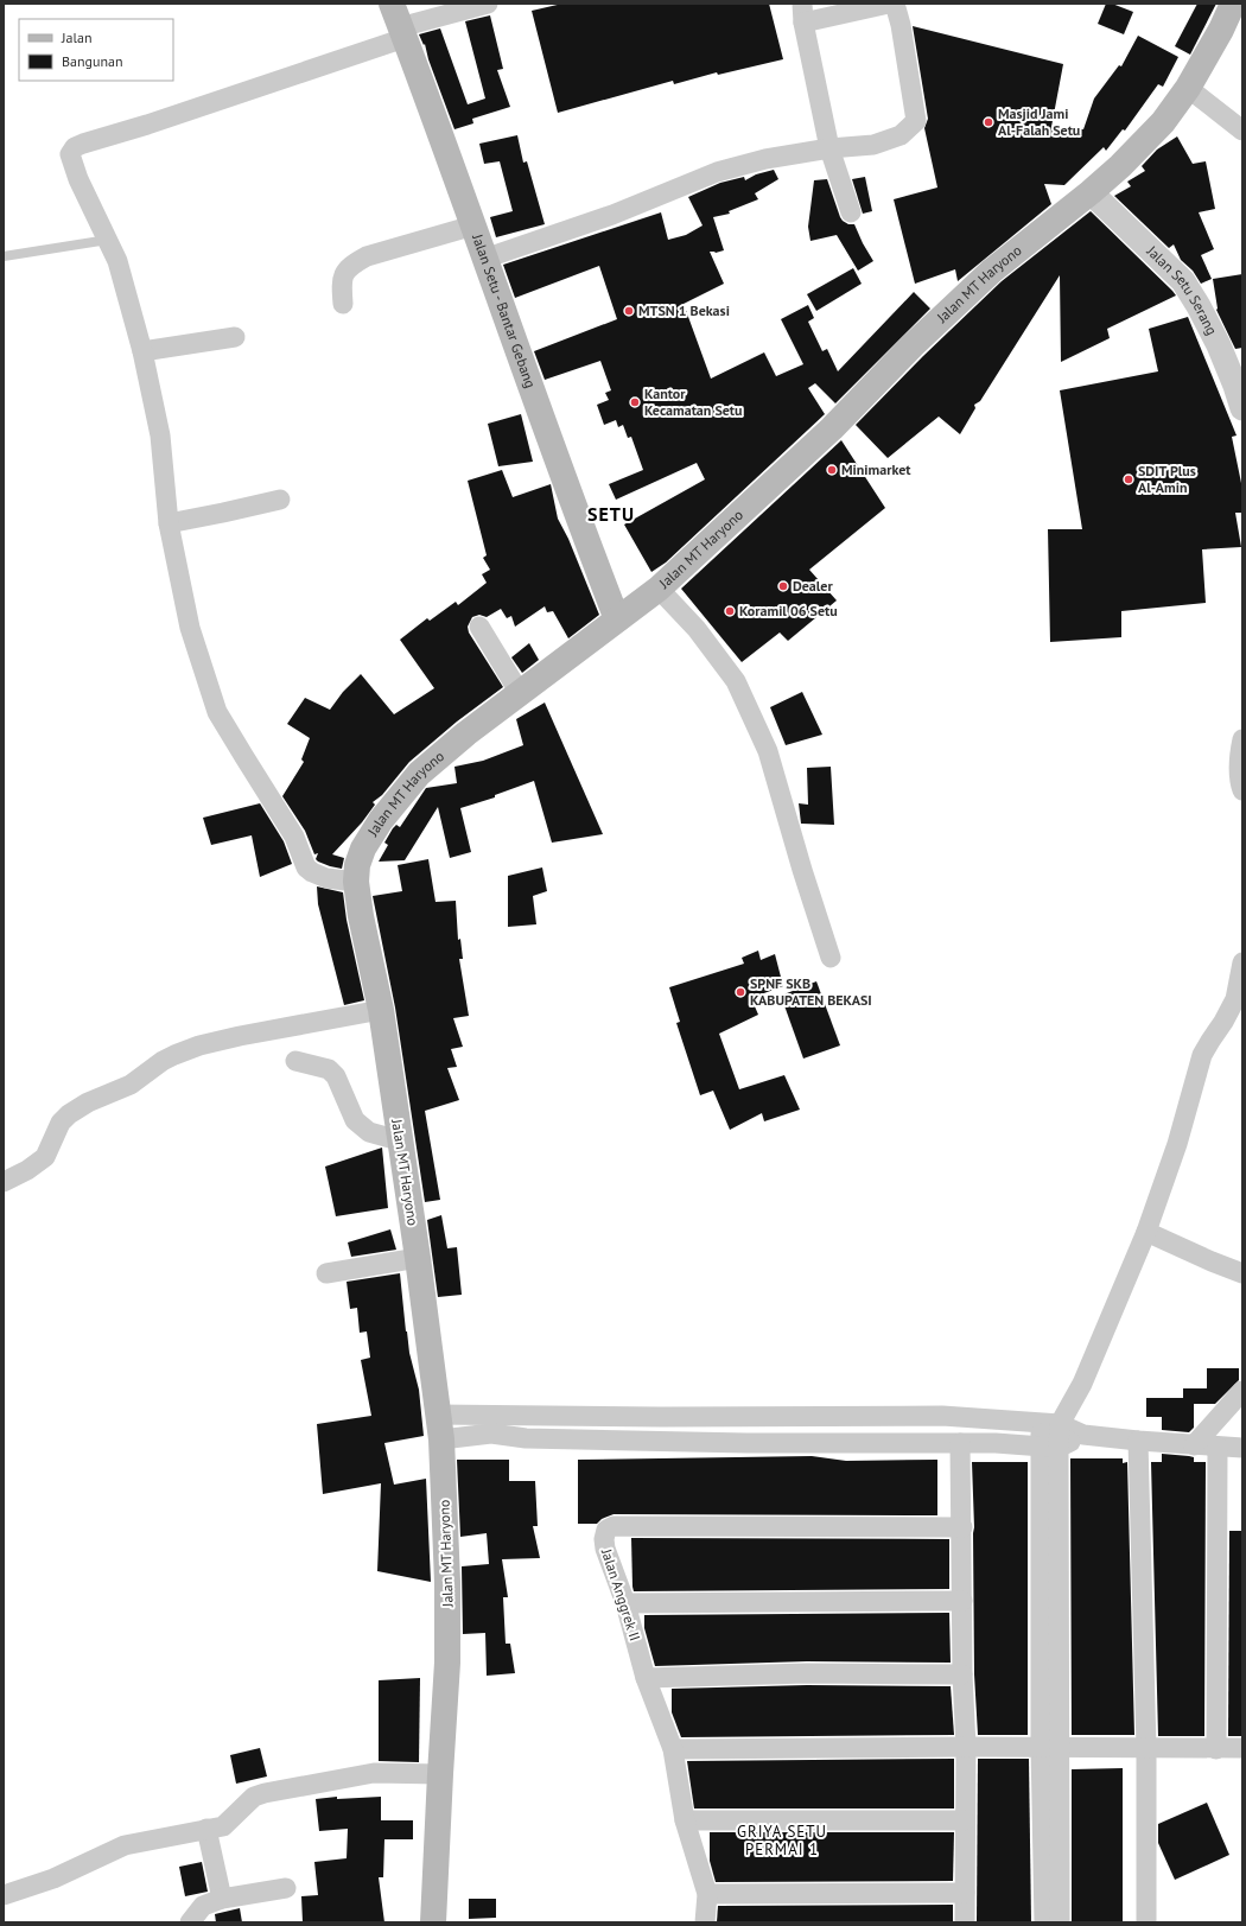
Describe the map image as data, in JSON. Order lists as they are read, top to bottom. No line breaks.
{"streets":{"main road":["Jalan MT Haryono","Jalan Setu - Bantar Gebang"],"street":["Jalan Setu Serang","Jalan Anggrek II"]},"crossings":[["Jalan MT Haryono","Jalan Setu Serang"],["Jalan MT Haryono","Jalan Setu - Bantar Gebang"]],"districts":["SETU","GRIYA SETU PERMAI 1"],"places":["Masjid Jami Al-Falah Setu","MTSN 1 Bekasi","Kantor Kecamatan Setu","Minimarket","SDIT Plus Al-Amin","Dealer","Koramil 06 Setu","SPNF SKB KABUPATEN BEKASI"],"legend":["Jalan","Bangunan"]}
